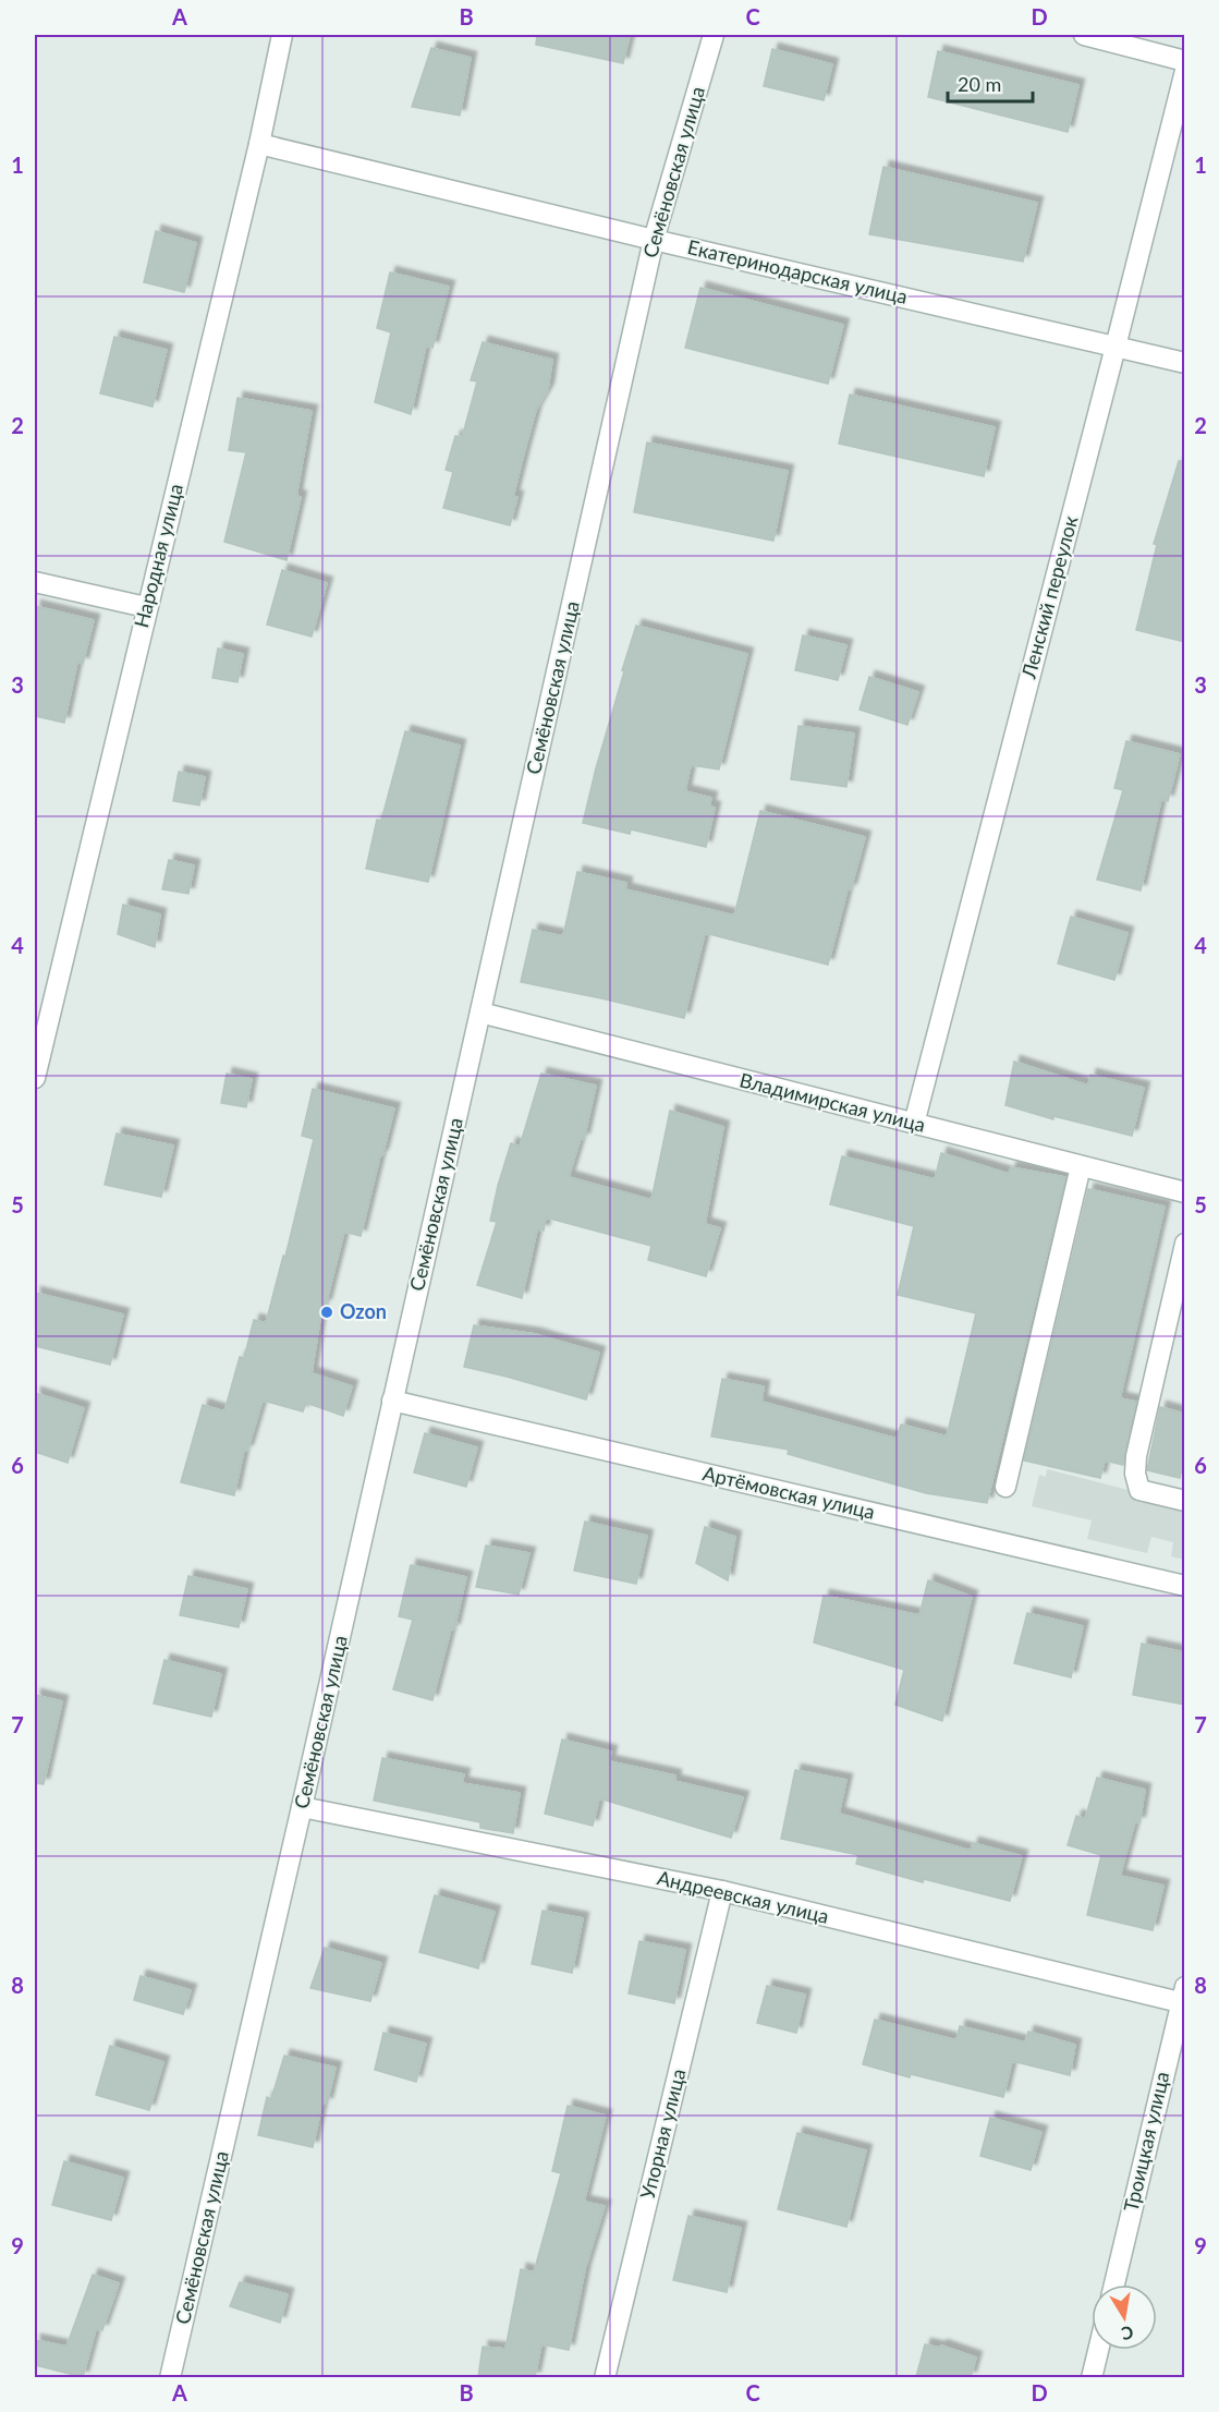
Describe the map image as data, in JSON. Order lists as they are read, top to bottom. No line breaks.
{"streets":{"street":["Семёновская улица","Екатеринодарская улица","Народная улица","Ленский переулок","Владимирская улица","Артёмовская улица","Андреевская улица","Упорная улица","Троицкая улица"]},"crossings":[["Семёновская улица","Екатеринодарская улица"],["Семёновская улица","Владимирская улица"],["Семёновская улица","Артёмовская улица"],["Семёновская улица","Андреевская улица"],["Екатеринодарская улица","Народная улица"],["Екатеринодарская улица","Ленский переулок"],["Ленский переулок","Владимирская улица"],["Андреевская улица","Упорная улица"],["Андреевская улица","Троицкая улица"]],"places":["Ozon"],"scale_bar":"20 m","north":"bottom","grid":{"columns":["A","B","C","D"],"rows":["1","2","3","4","5","6","7","8","9"]}}
